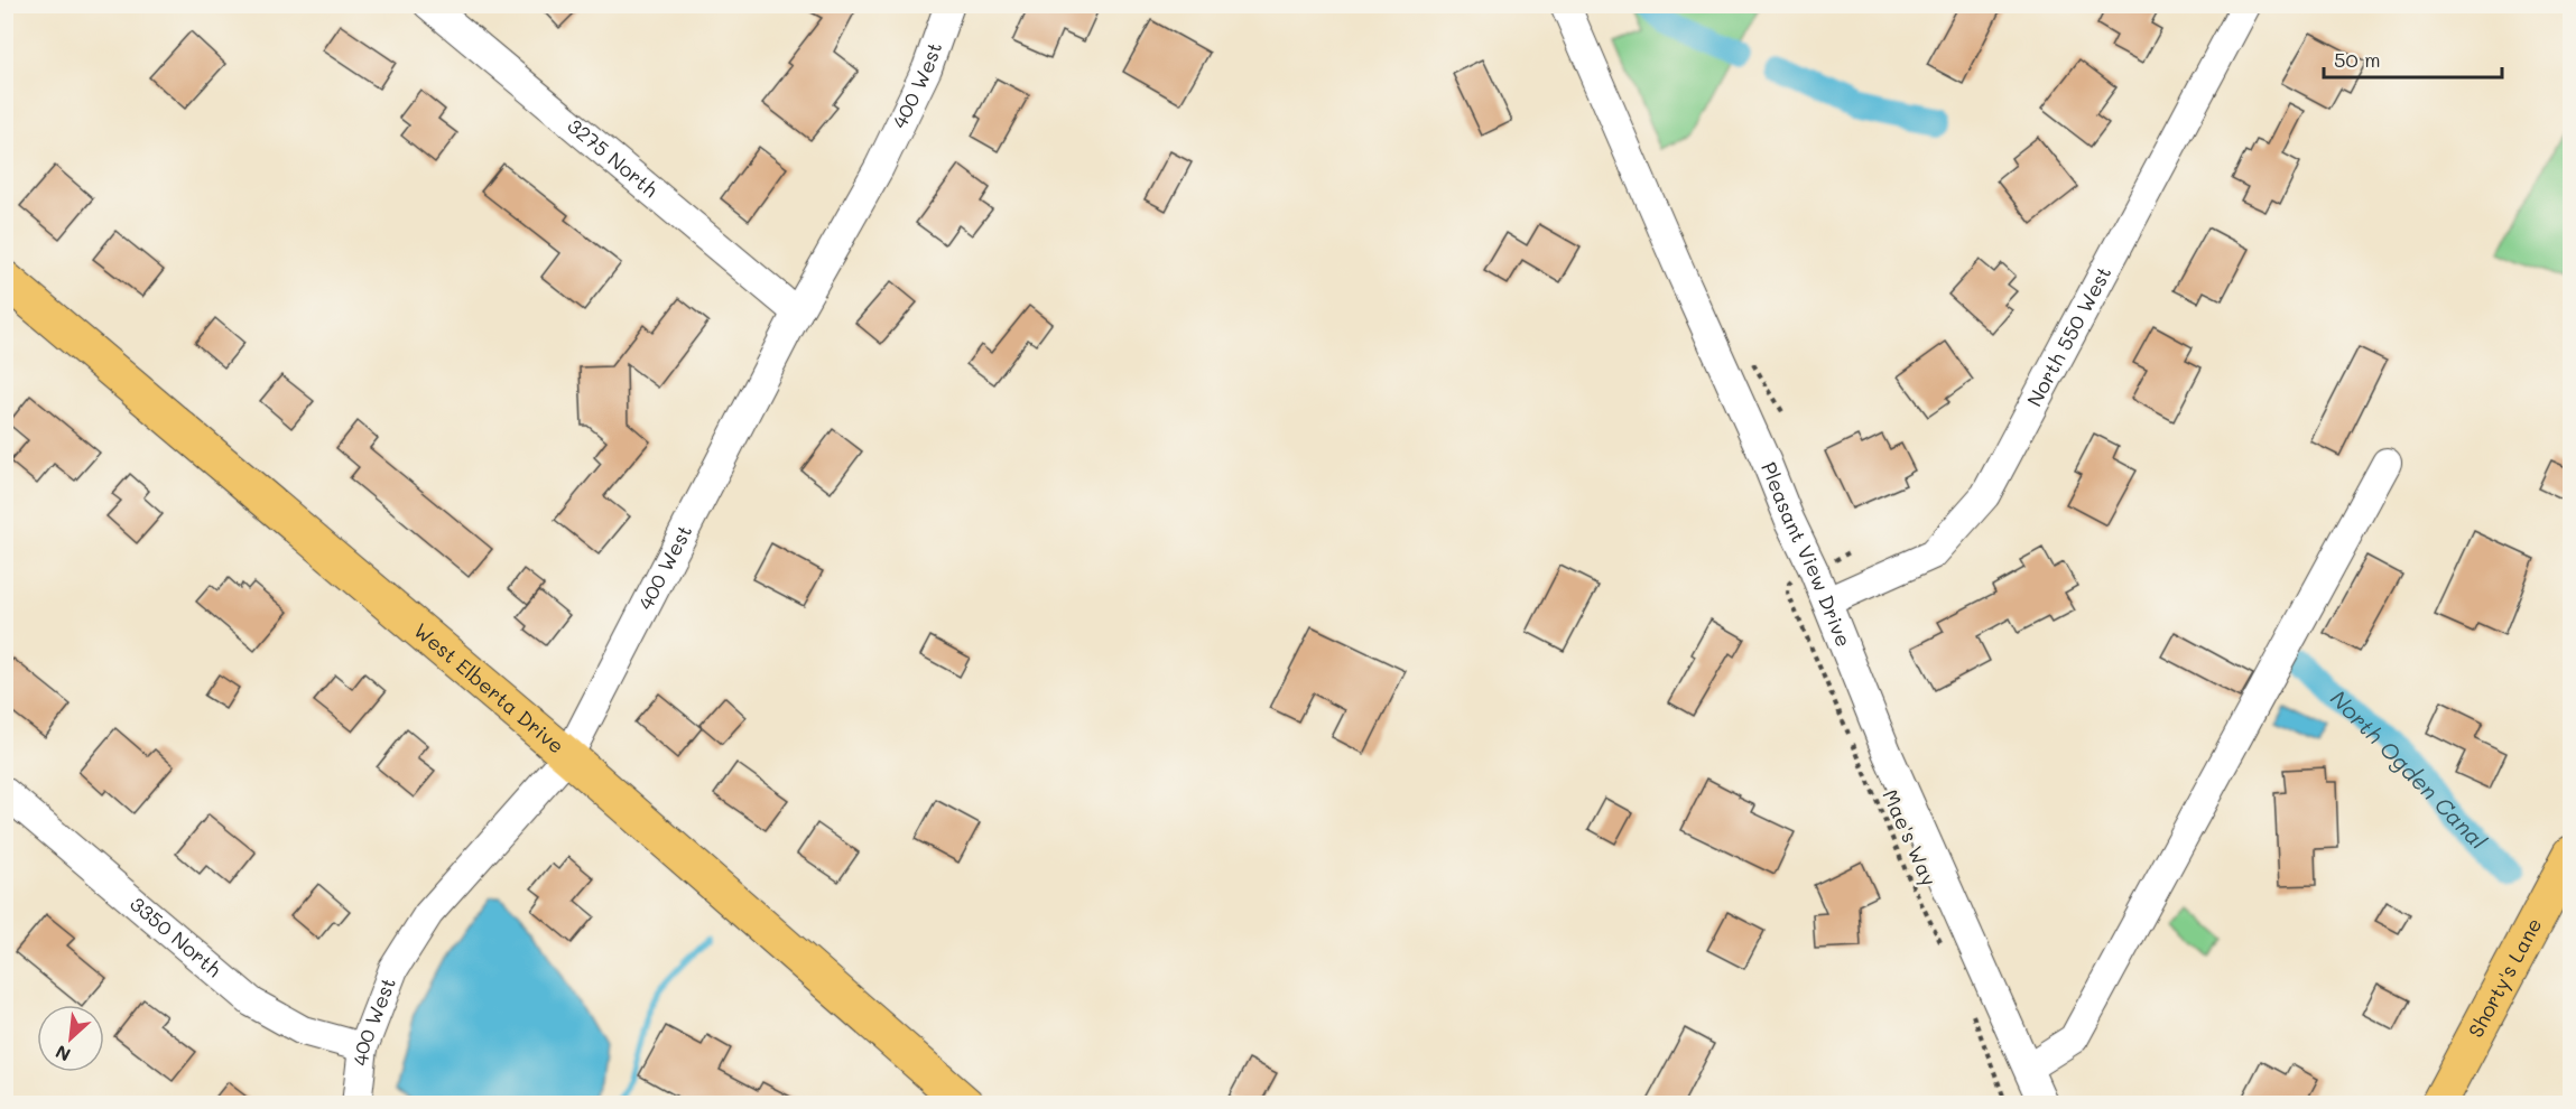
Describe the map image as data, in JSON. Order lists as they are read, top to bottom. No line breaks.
{"streets":{"main road":["West Elberta Drive","Shorty's Lane"],"street":["400 West","3275 North","North 550 West","Pleasant View Drive","3350 North"],"path":["Mae's Way"]},"crossings":[["400 West","3275 North"],["400 West","West Elberta Drive"],["400 West","3350 North"],["North 550 West","Pleasant View Drive"]],"water":["North Ogden Canal"],"scale_bar":"50 m","north":"bottom left"}
